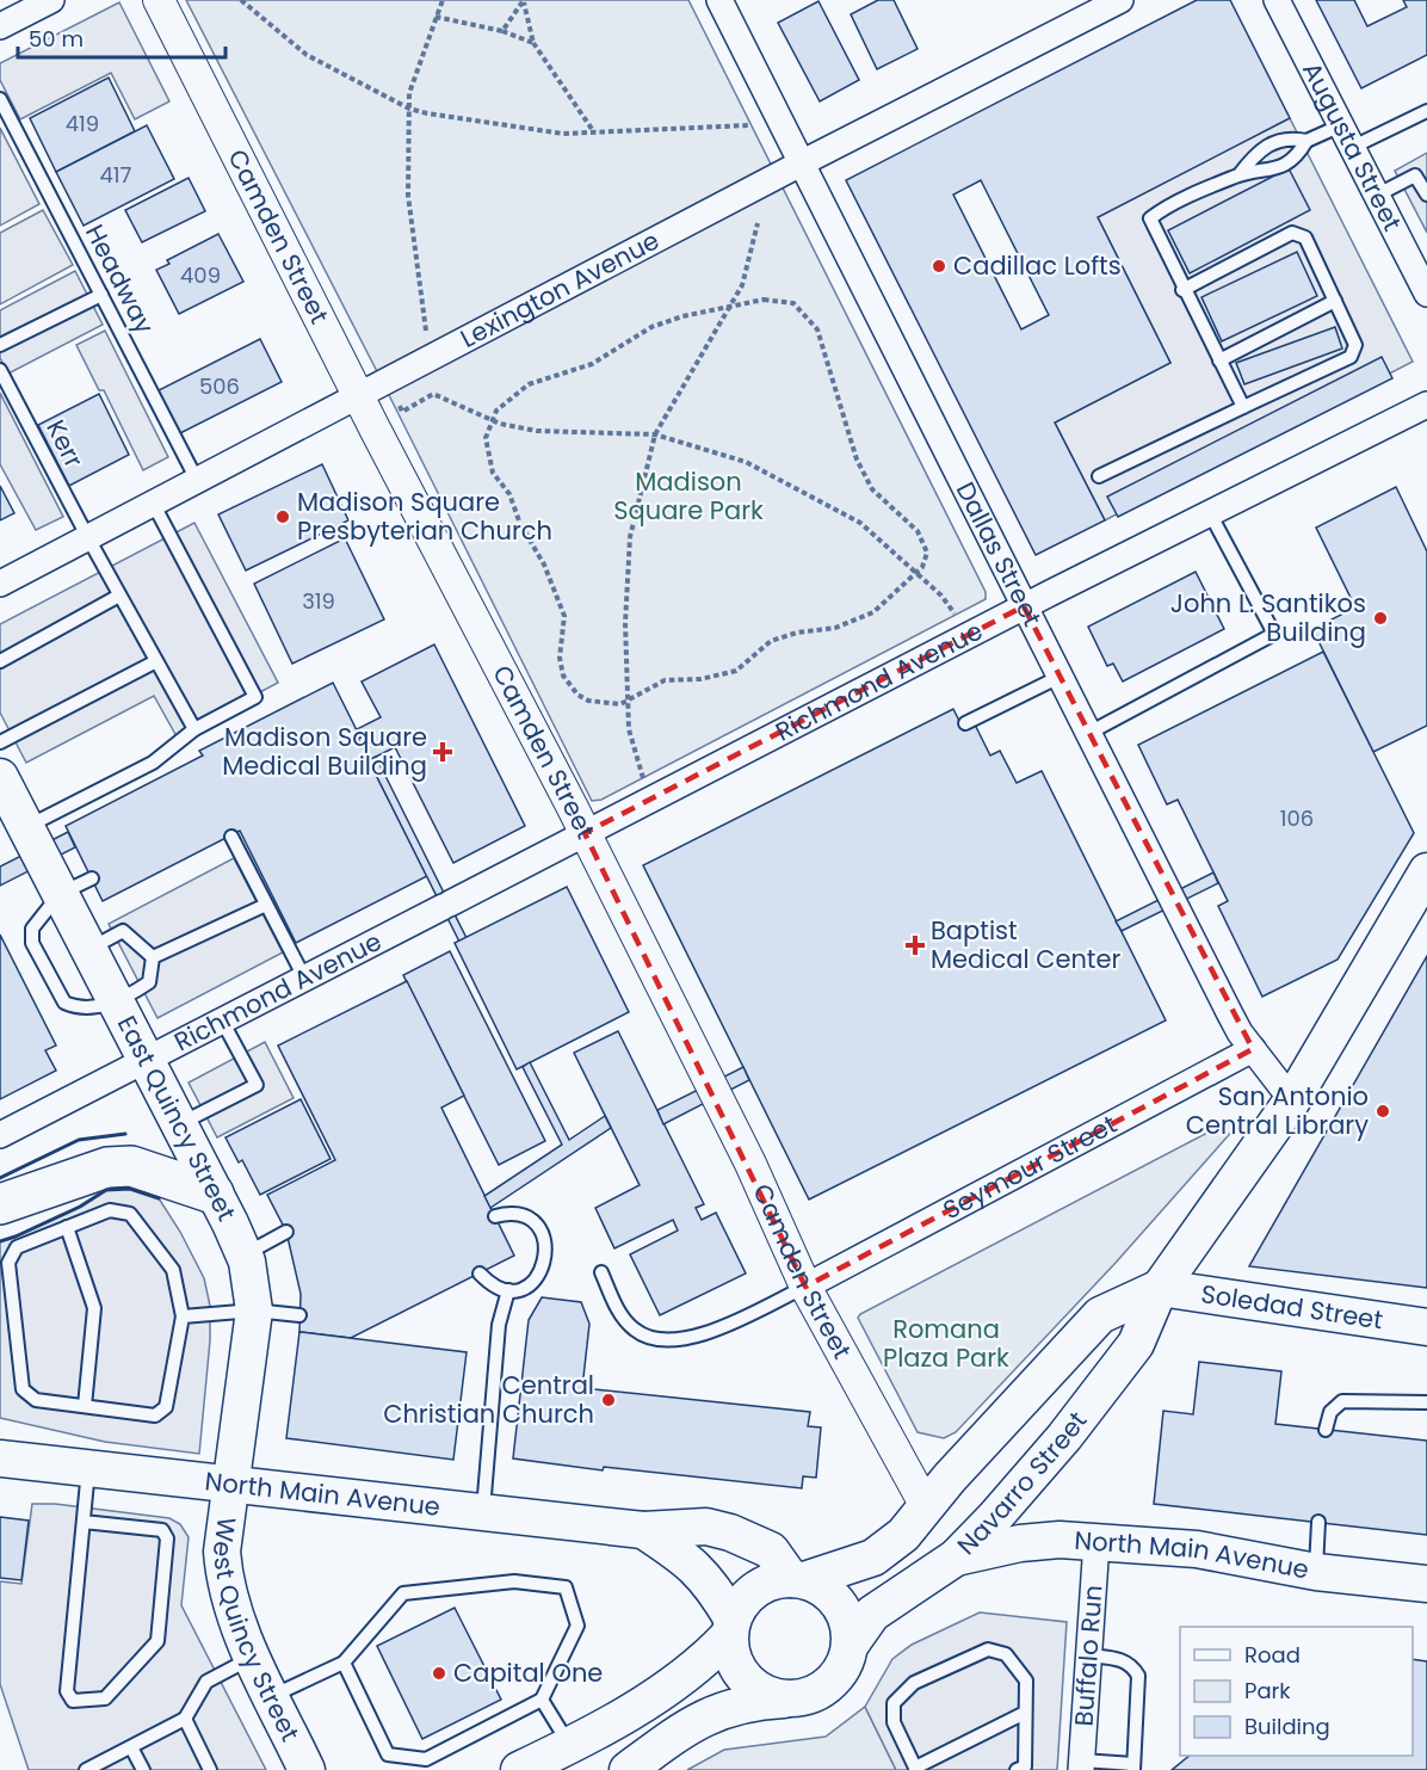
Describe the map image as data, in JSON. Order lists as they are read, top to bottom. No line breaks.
{"streets":{"main road":["East Quincy Street","Soledad Street","Navarro Street","North Main Avenue","West Quincy Street"],"street":["Augusta Street","Camden Street","Lexington Avenue","Dallas Street","Richmond Avenue","Seymour Street","Buffalo Run"],"lane":["Headway","Kerr"]},"crossings":[["Camden Street","Lexington Avenue"],["Camden Street","Richmond Avenue"],["Camden Street","Seymour Street"],["Headway","Lexington Avenue"],["Lexington Avenue","Kerr"],["Lexington Avenue","Dallas Street"],["Dallas Street","Richmond Avenue"],["Dallas Street","Seymour Street"],["Dallas Street","Navarro Street"],["Richmond Avenue","East Quincy Street"],["East Quincy Street","North Main Avenue"],["East Quincy Street","West Quincy Street"],["Soledad Street","Navarro Street"],["Navarro Street","North Main Avenue"],["North Main Avenue","West Quincy Street"],["North Main Avenue","Buffalo Run"]],"parks":["Madison Square Park","Romana Plaza Park"],"places":{"other":["Cadillac Lofts","Madison Square Presbyterian Church","John L. Santikos Building","San Antonio Central Library","Central Christian Church","Capital One"],"health":["Madison Square Medical Building","Baptist Medical Center"]},"house_numbers":["419","417","409","506","319","106"],"legend":["Road","Park","Building"],"scale_bar":"50 m"}
